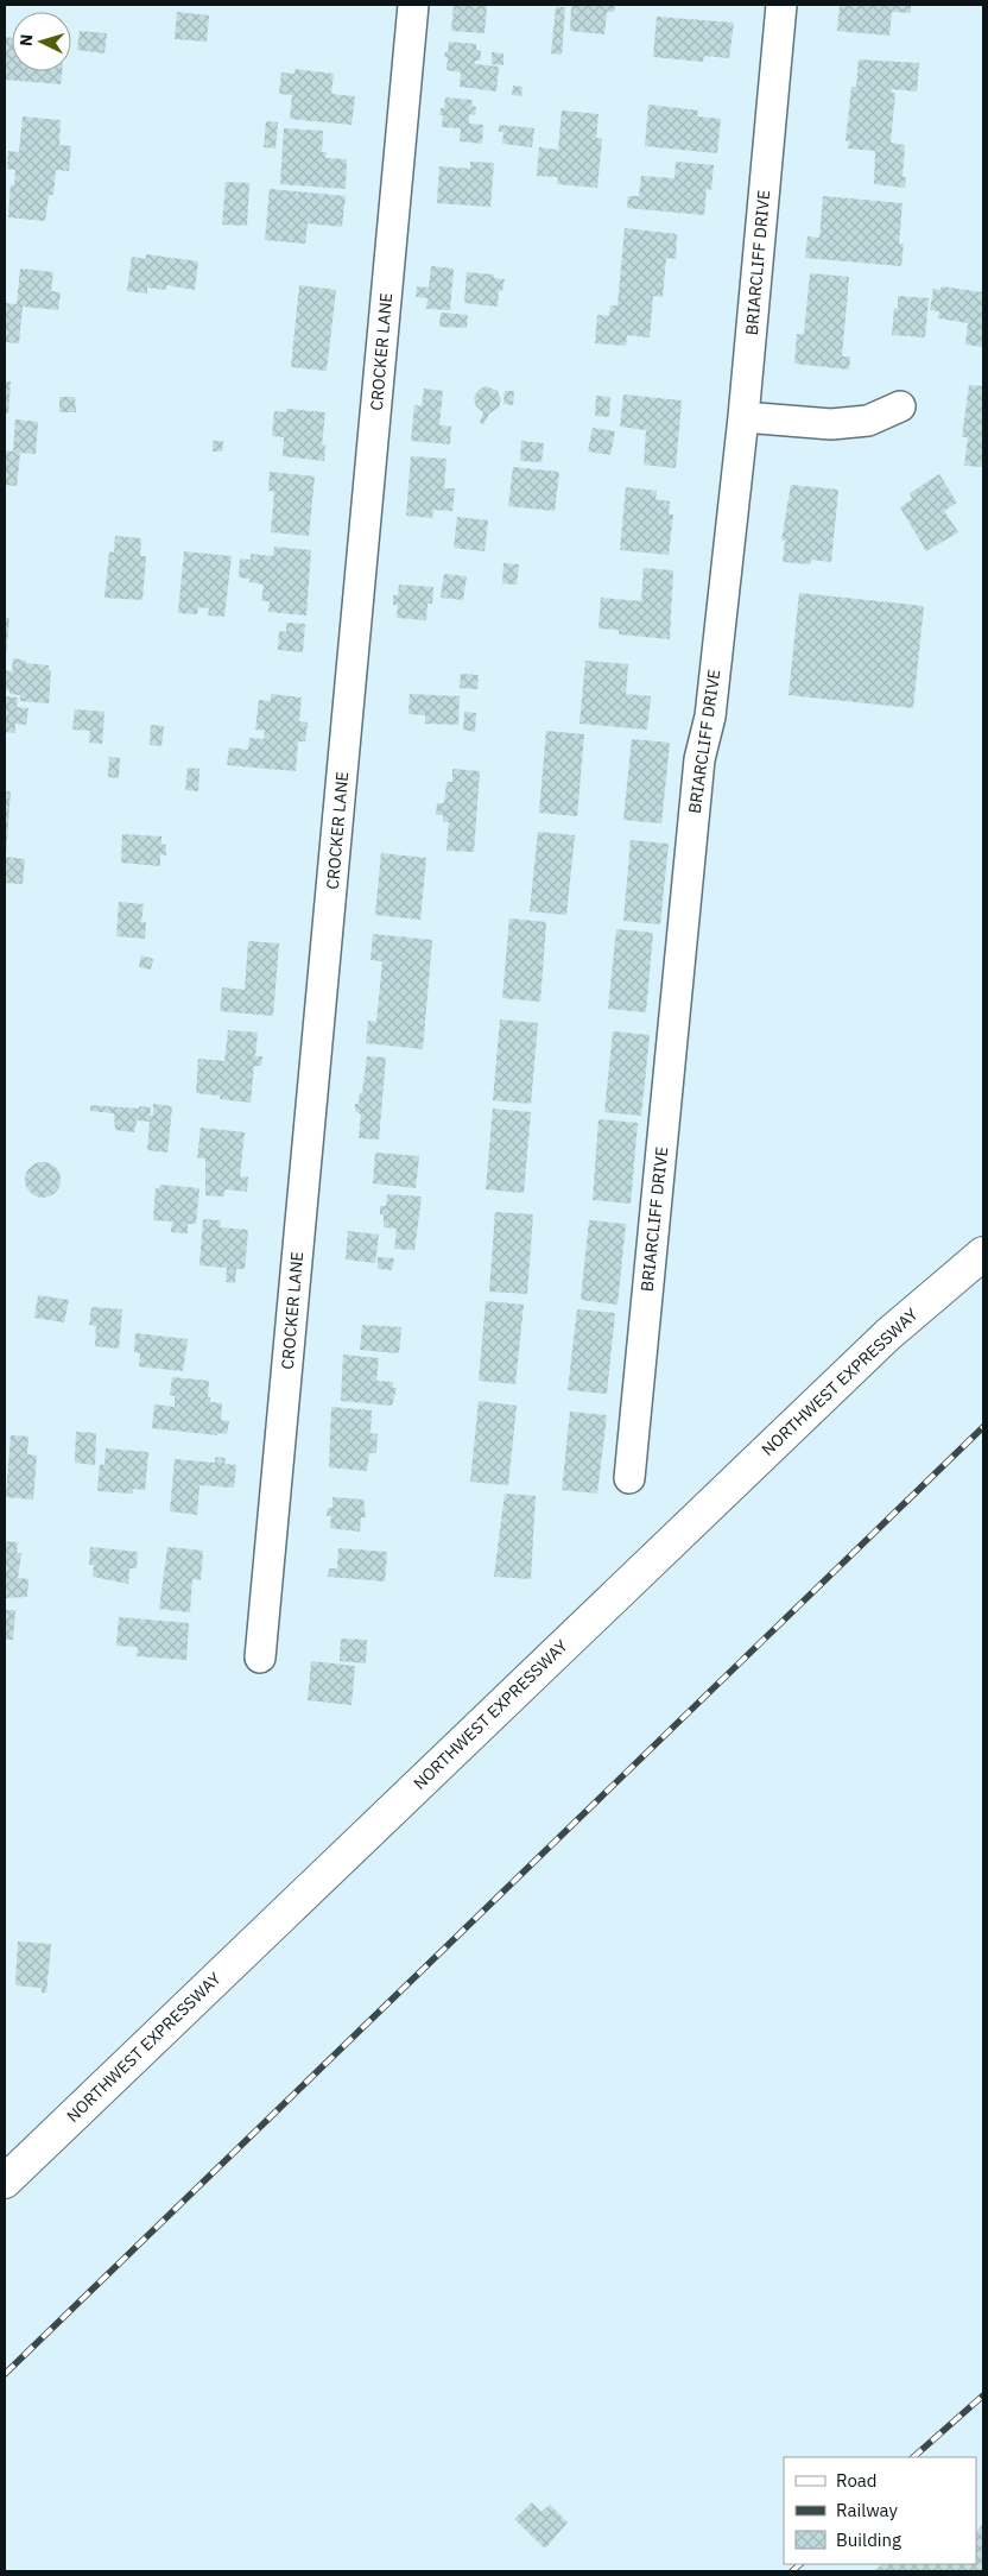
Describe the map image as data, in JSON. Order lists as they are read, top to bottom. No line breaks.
{"streets":{"main road":["NORTHWEST EXPRESSWAY"],"street":["BRIARCLIFF DRIVE","CROCKER LANE"]},"legend":["Road","Railway","Building"],"north":"left"}
